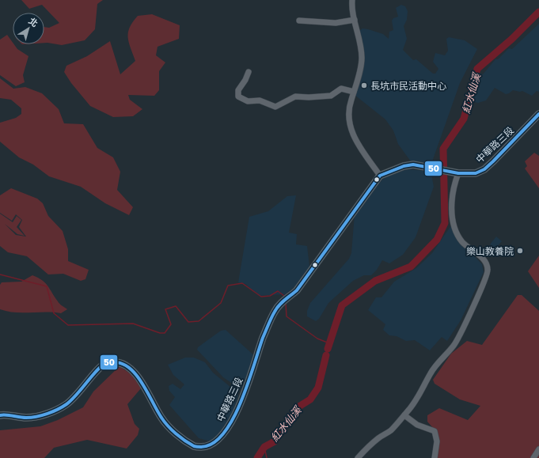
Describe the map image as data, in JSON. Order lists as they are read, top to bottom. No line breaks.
{"streets":{"main road":["中華路三段"]},"water":["紅水仙溪"],"places":["長坑市民活動中心","樂山教養院"],"lines":["transit line 50"],"north":"top right"}
